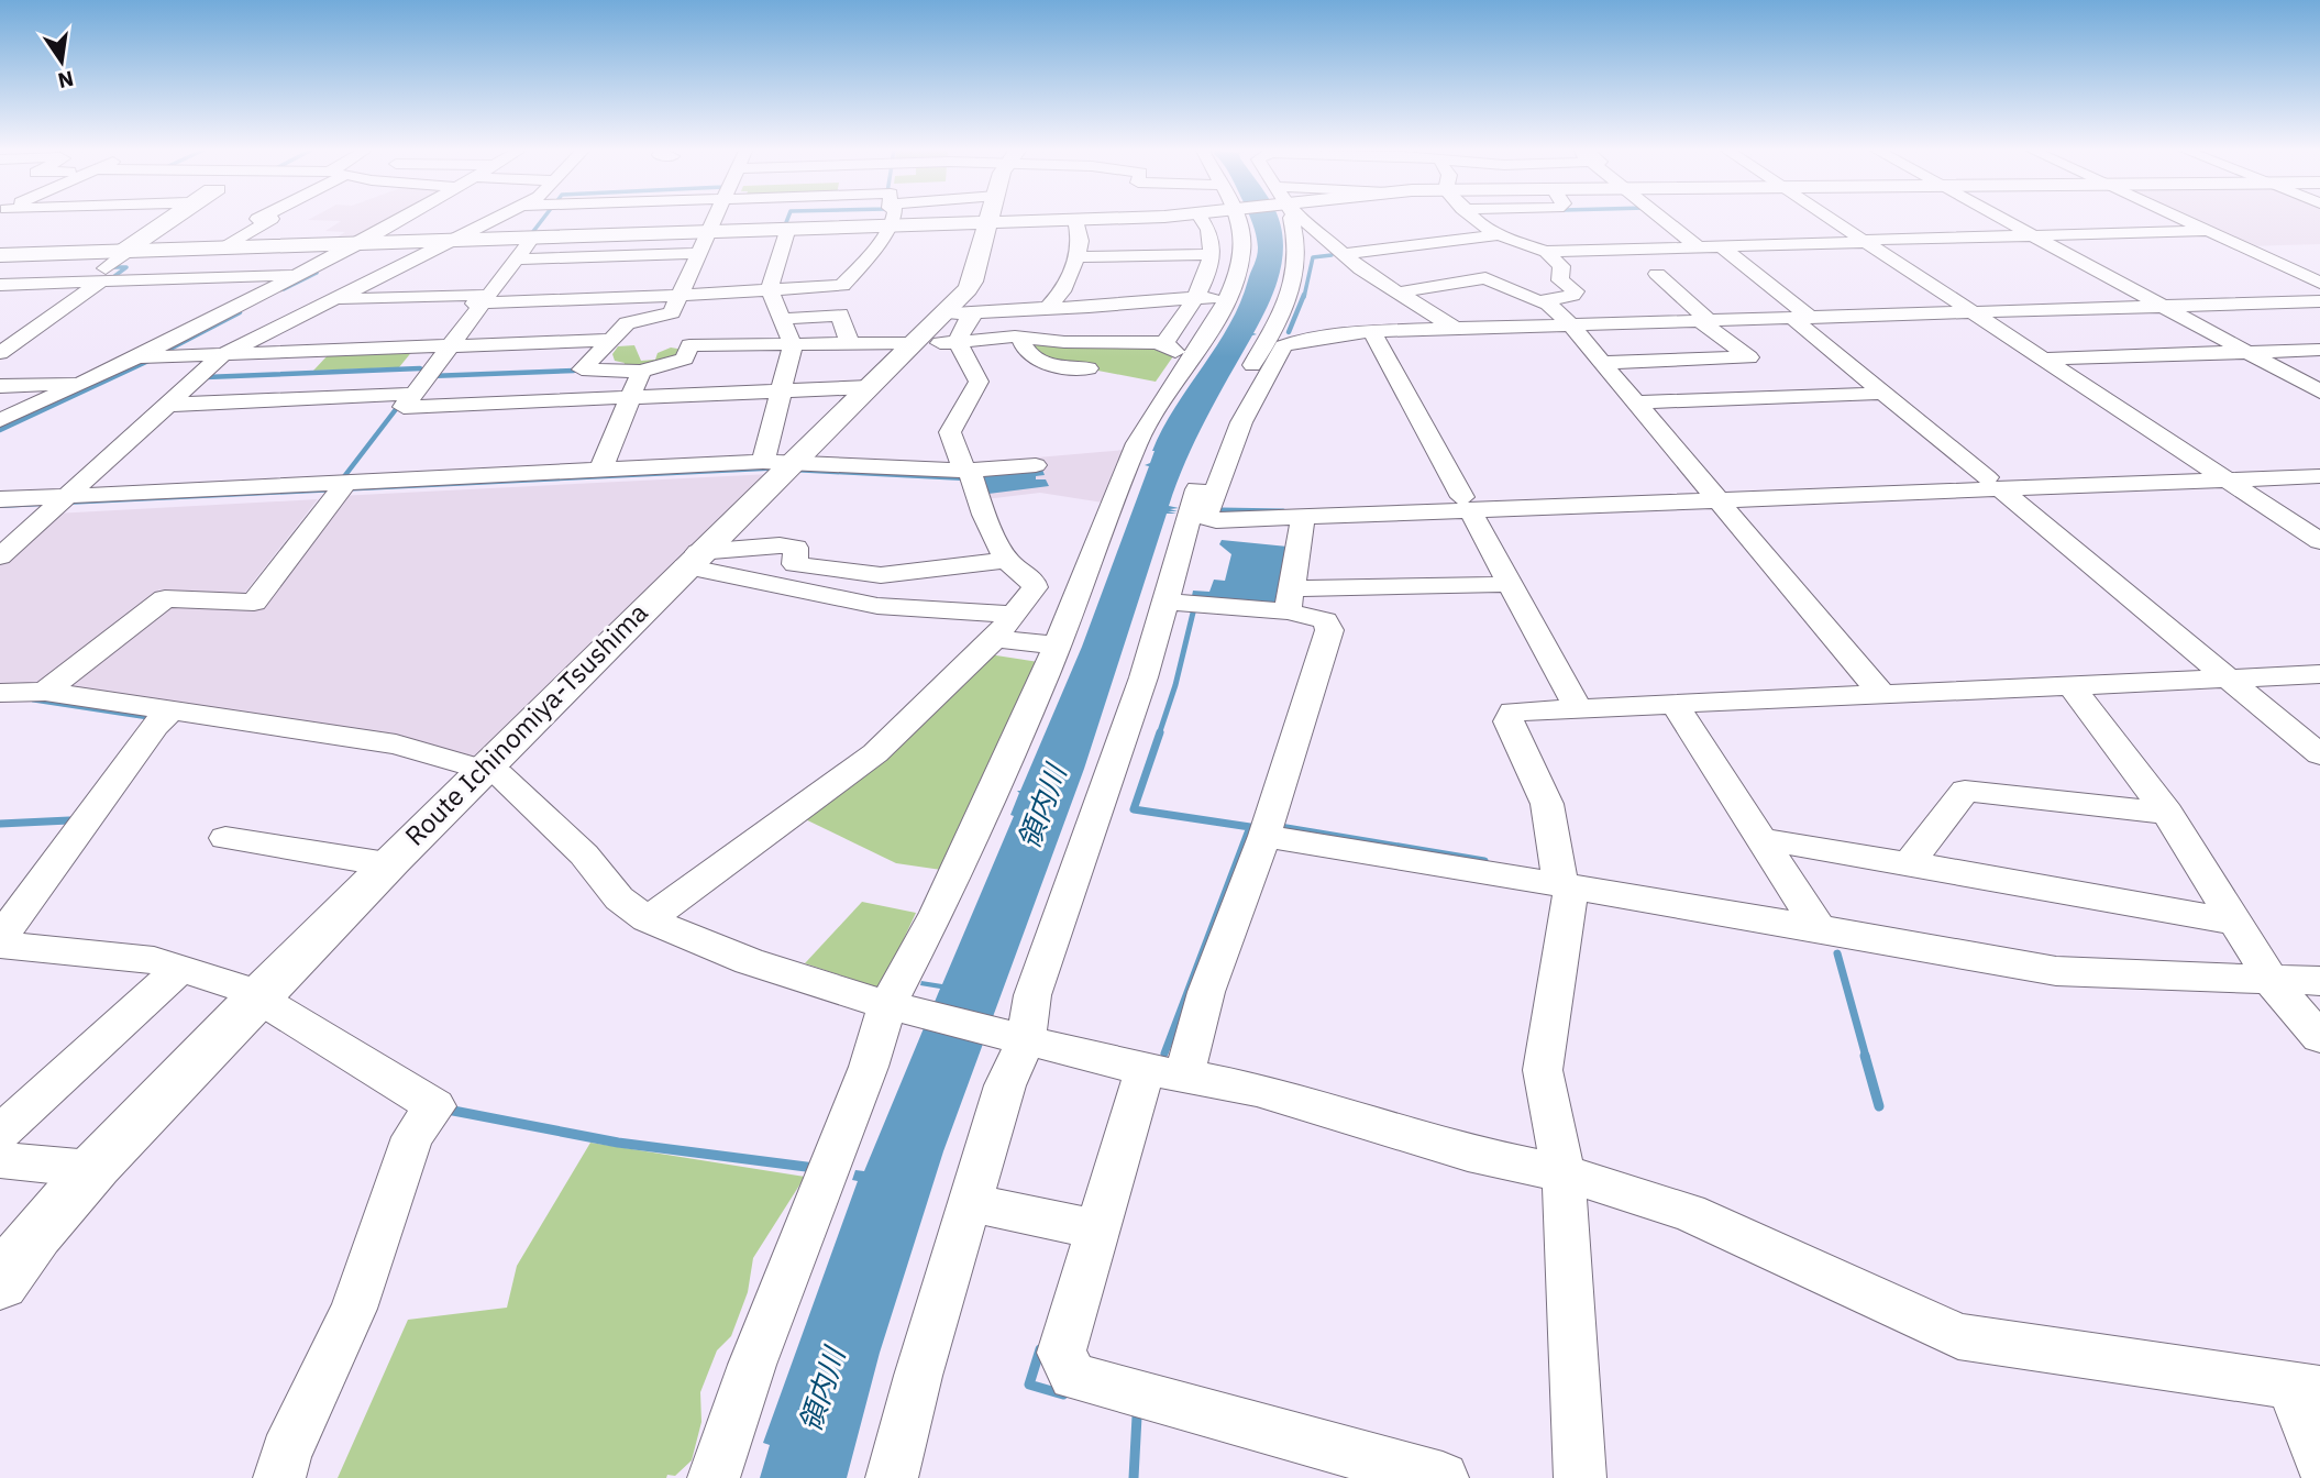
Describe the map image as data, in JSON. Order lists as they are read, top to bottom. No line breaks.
{"streets":{"main road":["Route Ichinomiya-Tsushima"]},"water":["領内川"],"north":"bottom"}
